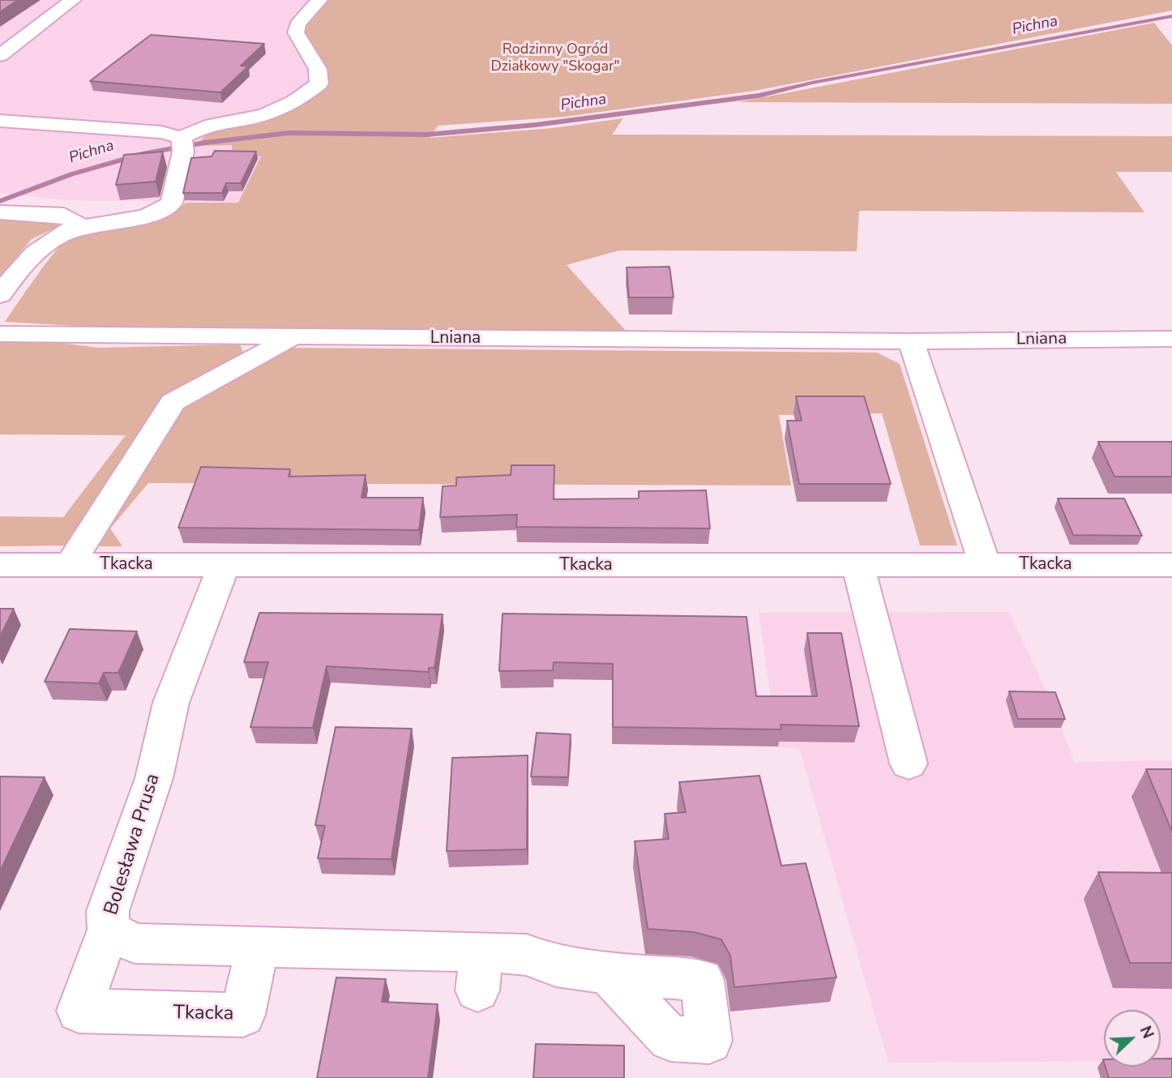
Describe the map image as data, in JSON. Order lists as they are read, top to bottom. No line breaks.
{"streets":{"street":["Lniana","Tkacka","Bolesława Prusa"]},"crossings":[["Tkacka","Bolesława Prusa"]],"water":["Pichna"],"parks":["Rodzinny Ogród Działkowy \"Skogar\""],"north":"top right"}
